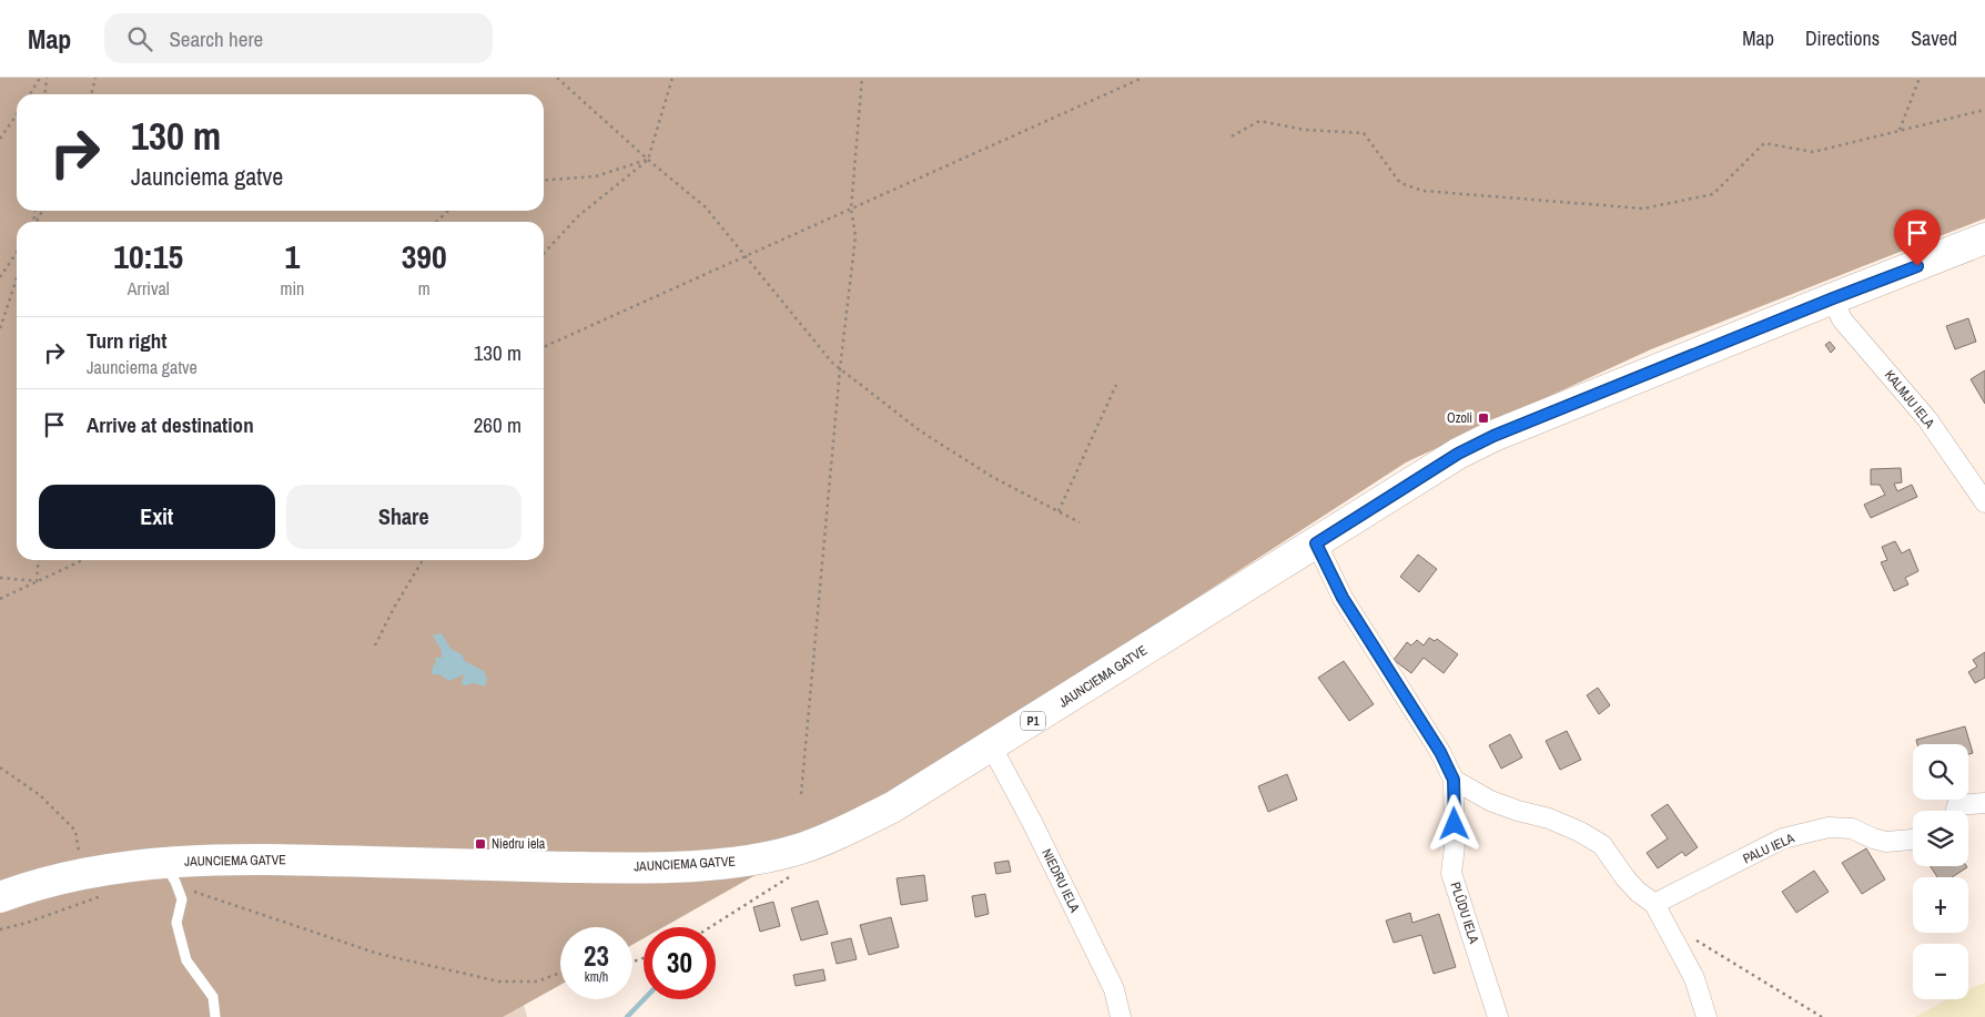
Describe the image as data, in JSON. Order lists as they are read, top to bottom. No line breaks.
{"streets":{"main road":["JAUNCIEMA GATVE","P1"],"street":["KALMJU IELA","PALU IELA","NIEDRU IELA","PLŪDU IELA"]},"crossings":[["KALMJU IELA","JAUNCIEMA GATVE"],["JAUNCIEMA GATVE","NIEDRU IELA"],["JAUNCIEMA GATVE","PLŪDU IELA"]],"places":{"transit":["Ozoli","Niedru iela"]},"page":{"header":"Map","search":"Search here","nav":["Map","Directions","Saved"],"turn":["130 m","Jaunciema gatve"],"eta":["10:15","Arrival","1","min","390","m"],"list":[{"name":"Turn right","note":"Jaunciema gatve","value":"130 m"},{"name":"Arrive at destination","value":"260 m"}],"buttons":["Exit","Share"],"map_buttons":["+","−"],"speed":"23 km/h","limit":"30"}}
